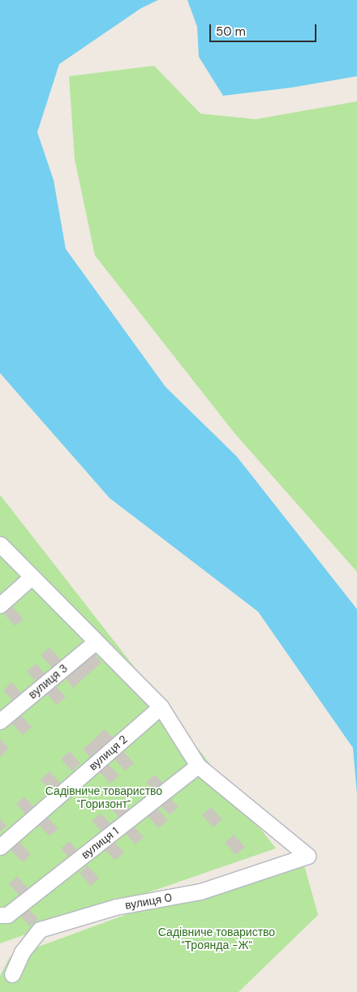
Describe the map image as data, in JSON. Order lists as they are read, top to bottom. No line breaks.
{"streets":{"street":["вулиця 3","вулиця 2","вулиця 1","вулиця 0"]},"crossings":[["вулиця 1","вулиця 0"]],"parks":["Садівниче товариство \"Горизонт\"","Садівниче товариство \"Троянда -Ж\""],"scale_bar":"50 m"}
